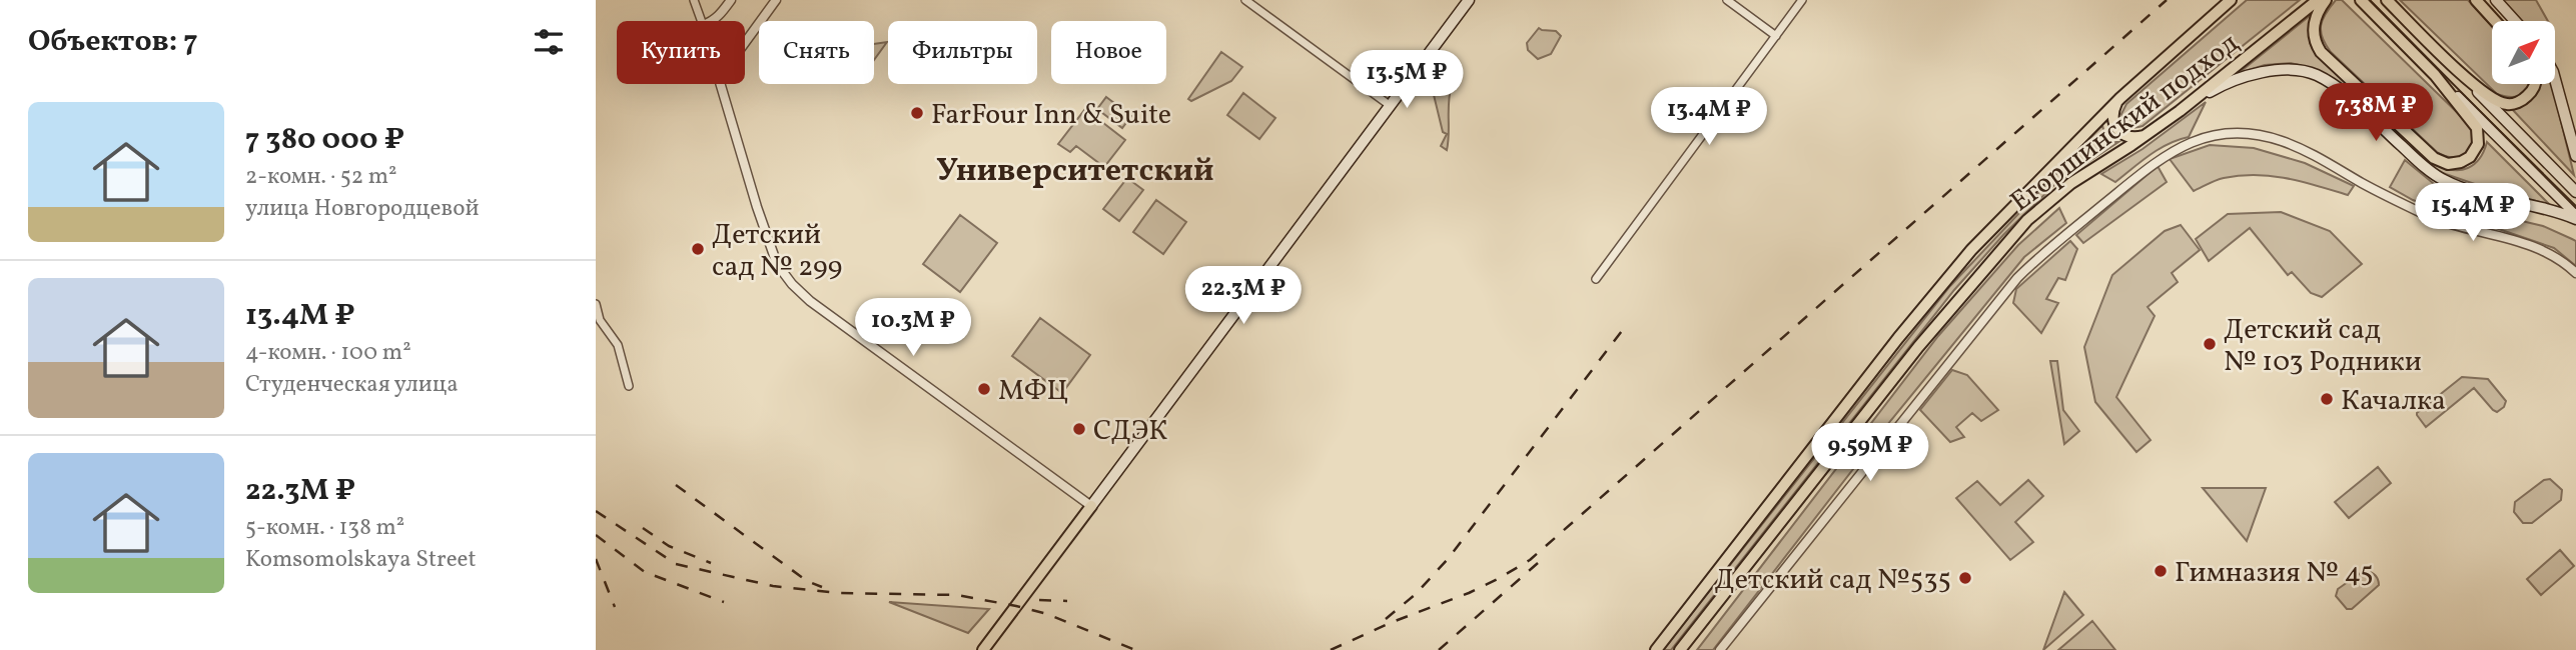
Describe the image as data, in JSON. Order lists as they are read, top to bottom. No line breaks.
{"streets":{"main road":["Егоршинский подход"]},"districts":["Университетский"],"places":["FarFour Inn & Suite","Детский сад № 299","Детский сад № 103 Родники","МФЦ","Качалка","СДЭК","Гимназия № 45","Детский сад №535"],"north":"top right","page":{"heading":"Объектов: 7","chip":["Купить","Снять","Фильтры","Новое"],"price":["13.5M ₽","7.38M ₽","13.4M ₽","15.4M ₽","22.3M ₽","10.3M ₽","9.59M ₽"],"list":[{"name":"7 380 000 ₽","note":"2-комн. · 52 m² · улица Новгородцевой"},{"name":"13.4M ₽","note":"4-комн. · 100 m² · Студенческая улица"},{"name":"22.3M ₽","note":"5-комн. · 138 m² · Komsomolskaya Street"}]}}
